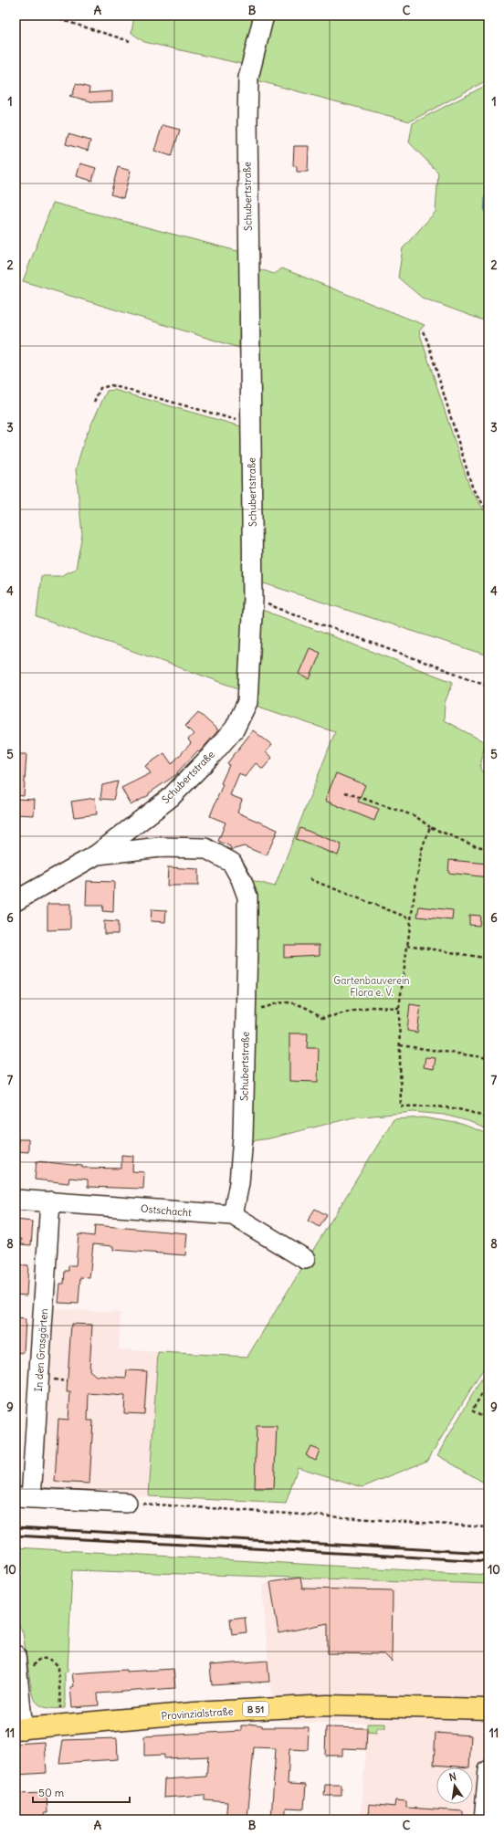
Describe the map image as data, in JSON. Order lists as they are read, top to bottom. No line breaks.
{"streets":{"main road":["B 51","Provinzialstraße"],"street":["Schubertstraße","Ostschacht","In den Grasgärten"]},"crossings":[["Schubertstraße","Ostschacht"],["Ostschacht","In den Grasgärten"]],"parks":["Gartenbauverein Flora e. V."],"scale_bar":"50 m","north":"top","grid":{"columns":["A","B","C"],"rows":["1","2","3","4","5","6","7","8","9","10","11"]}}
